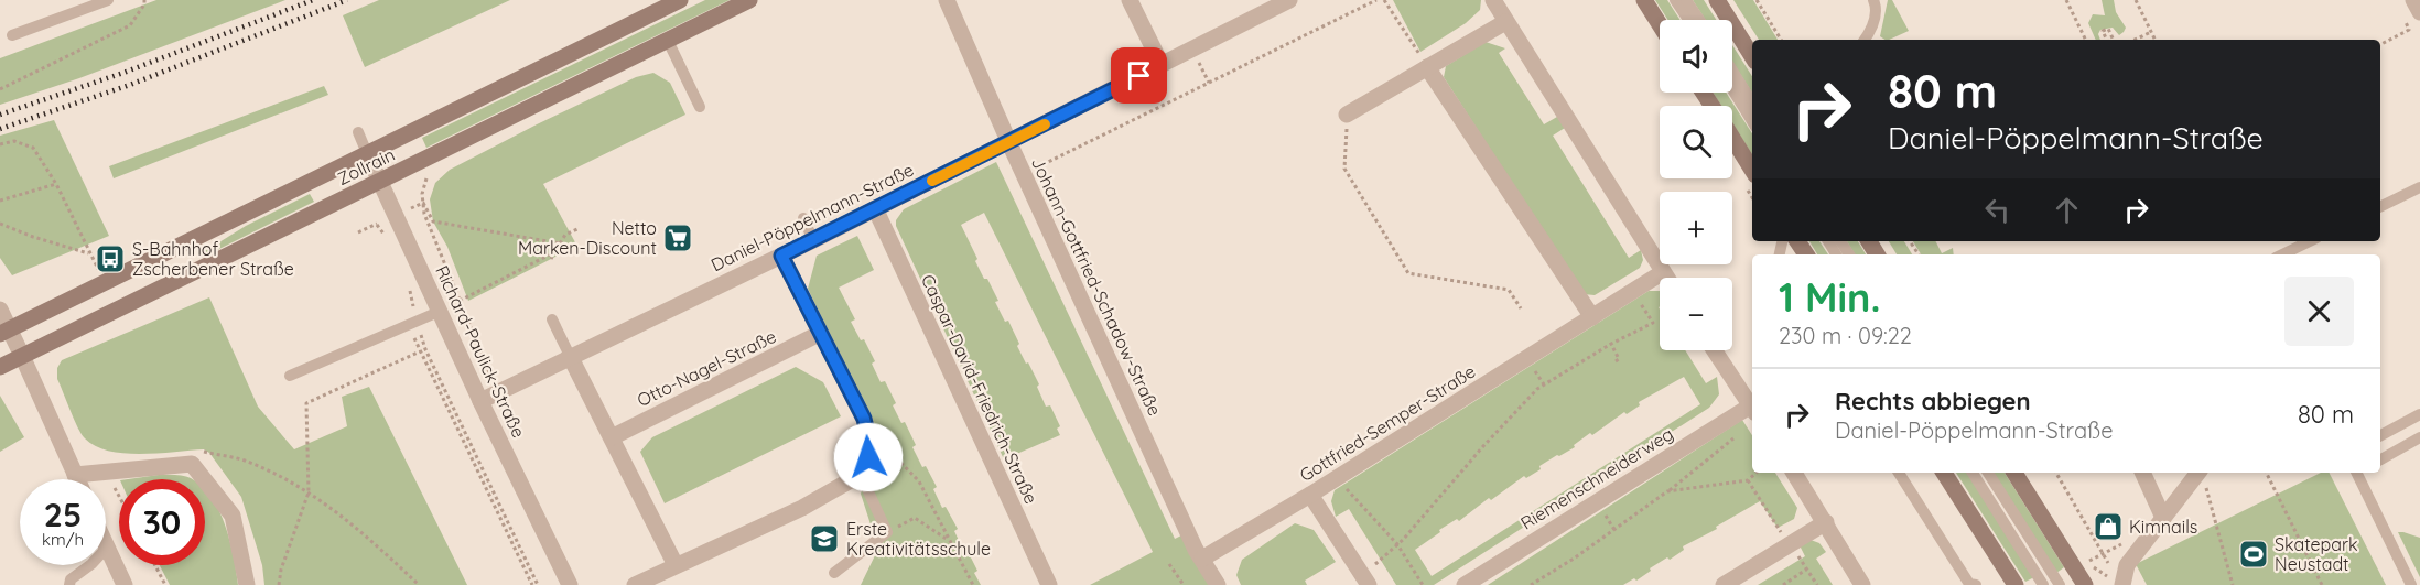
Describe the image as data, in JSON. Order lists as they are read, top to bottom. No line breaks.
{"streets":{"main road":["Zollrain"],"street":["Daniel-Pöppelmann-Straße","Johann-Gottfried-Schadow-Straße","Richard-Paulick-Straße","Otto-Nagel-Straße","Caspar-David-Friedrich-Straße","Gottfried-Semper-Straße","Riemenschneiderweg"]},"crossings":[["Zollrain","Richard-Paulick-Straße"],["Daniel-Pöppelmann-Straße","Johann-Gottfried-Schadow-Straße"],["Daniel-Pöppelmann-Straße","Richard-Paulick-Straße"],["Daniel-Pöppelmann-Straße","Caspar-David-Friedrich-Straße"],["Johann-Gottfried-Schadow-Straße","Gottfried-Semper-Straße"]],"places":{"supermarket":["Netto Marken-Discount"],"bus stop":["S-Bahnhof Zscherbener Straße"],"shop":["Kimnails"],"school or university":["Erste Kreativitätsschule"],"sports":["Skatepark Neustadt"]},"page":{"map_buttons":["+","−"],"turn":["80 m","Daniel-Pöppelmann-Straße"],"heading":["1 Min.","230 m · 09:22"],"list":[{"name":"Rechts abbiegen","note":"Daniel-Pöppelmann-Straße","value":"80 m"}],"speed":"25 km/h","limit":"30"}}
